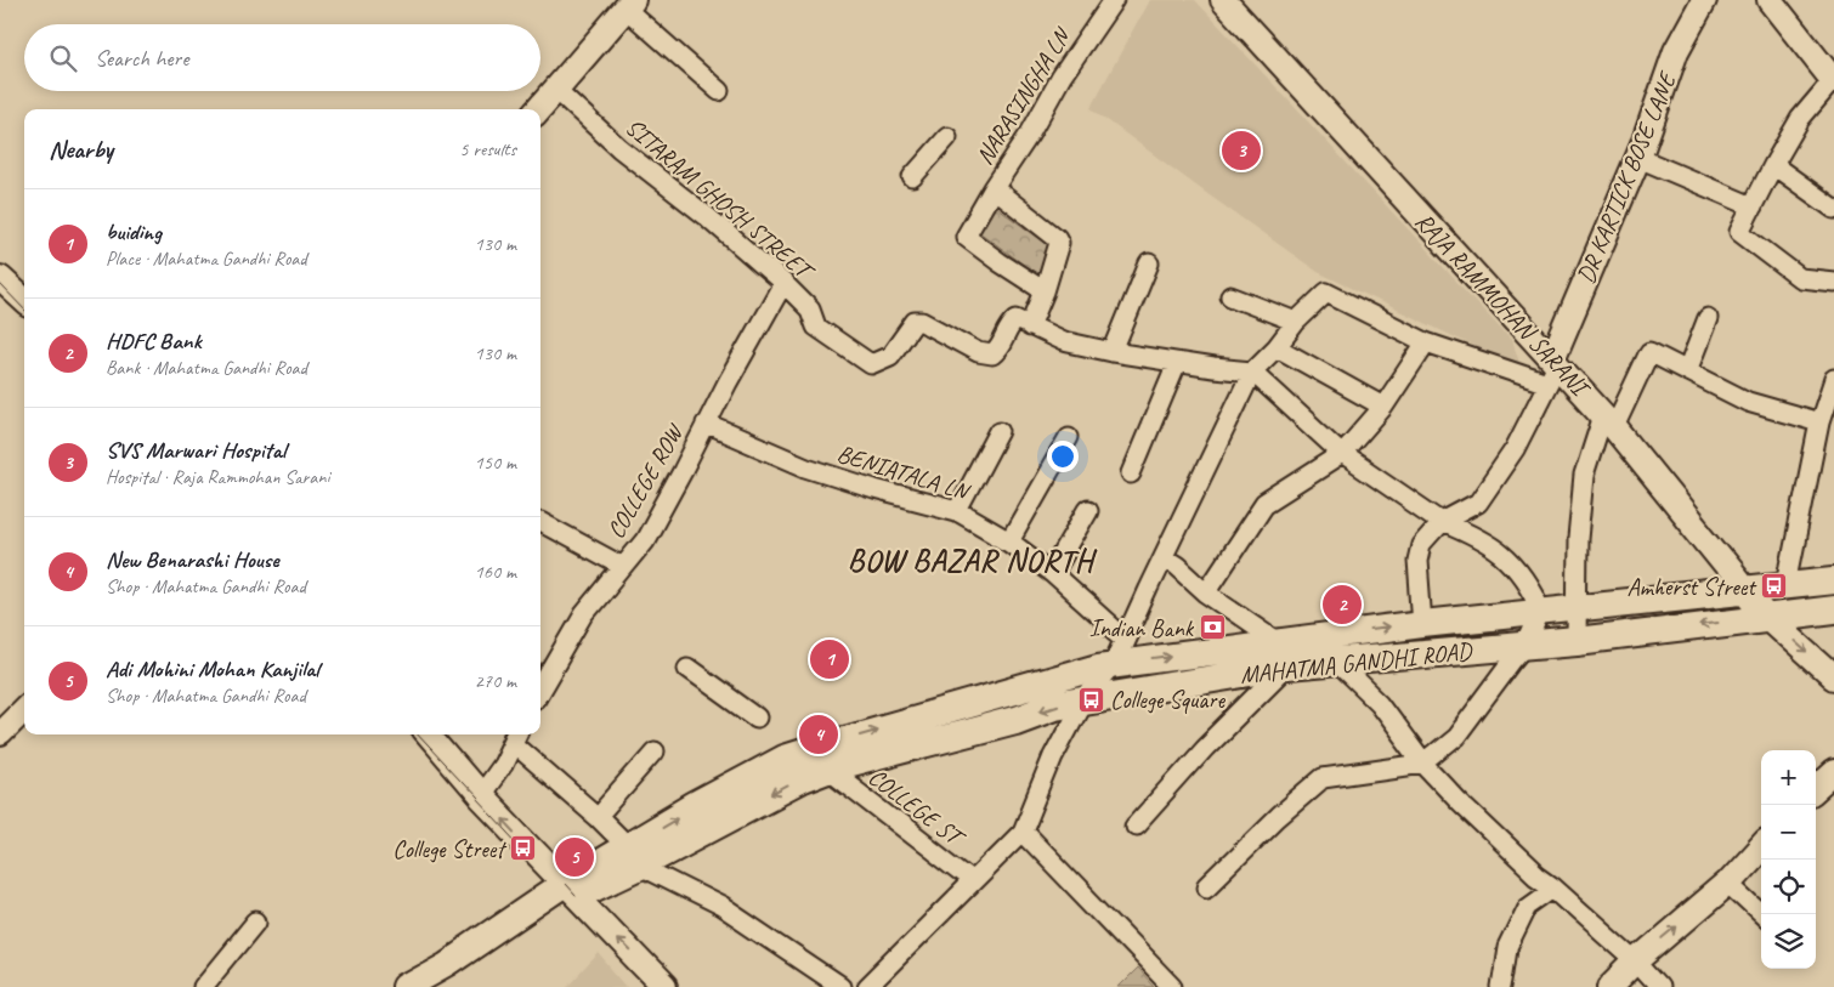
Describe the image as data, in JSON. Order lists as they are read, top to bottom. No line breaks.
{"streets":{"main road":["DR KARTICK BOSE LANE","RAJA RAMMOHAN SARANI","MAHATMA GANDHI ROAD"],"street":["NARASINGHA LN","SITARAM GHOSH STREET","BENIATALA LN","COLLEGE ROW","COLLEGE ST"]},"crossings":[["DR KARTICK BOSE LANE","RAJA RAMMOHAN SARANI"],["SITARAM GHOSH STREET","COLLEGE ROW"],["RAJA RAMMOHAN SARANI","MAHATMA GANDHI ROAD"],["BENIATALA LN","COLLEGE ROW"],["MAHATMA GANDHI ROAD","COLLEGE ST"]],"districts":["BOW BAZAR NORTH"],"places":{"bus stop":["Amherst Street","College Square","College Street"],"bank":["Indian Bank"]},"page":{"search":"Search here","heading":["Nearby","5 results"],"pins":["3","2","1","4","5"],"list":[{"mark":"1","name":"buiding","note":"Place · Mahatma Gandhi Road","value":"130 m"},{"mark":"2","name":"HDFC Bank","note":"Bank · Mahatma Gandhi Road","value":"130 m"},{"mark":"3","name":"SVS Marwari Hospital","note":"Hospital · Raja Rammohan Sarani","value":"150 m"},{"mark":"4","name":"New Benarashi House","note":"Shop · Mahatma Gandhi Road","value":"160 m"},{"mark":"5","name":"Adi Mohini Mohan Kanjilal","note":"Shop · Mahatma Gandhi Road","value":"270 m"}],"map_buttons":["+","−"]}}
